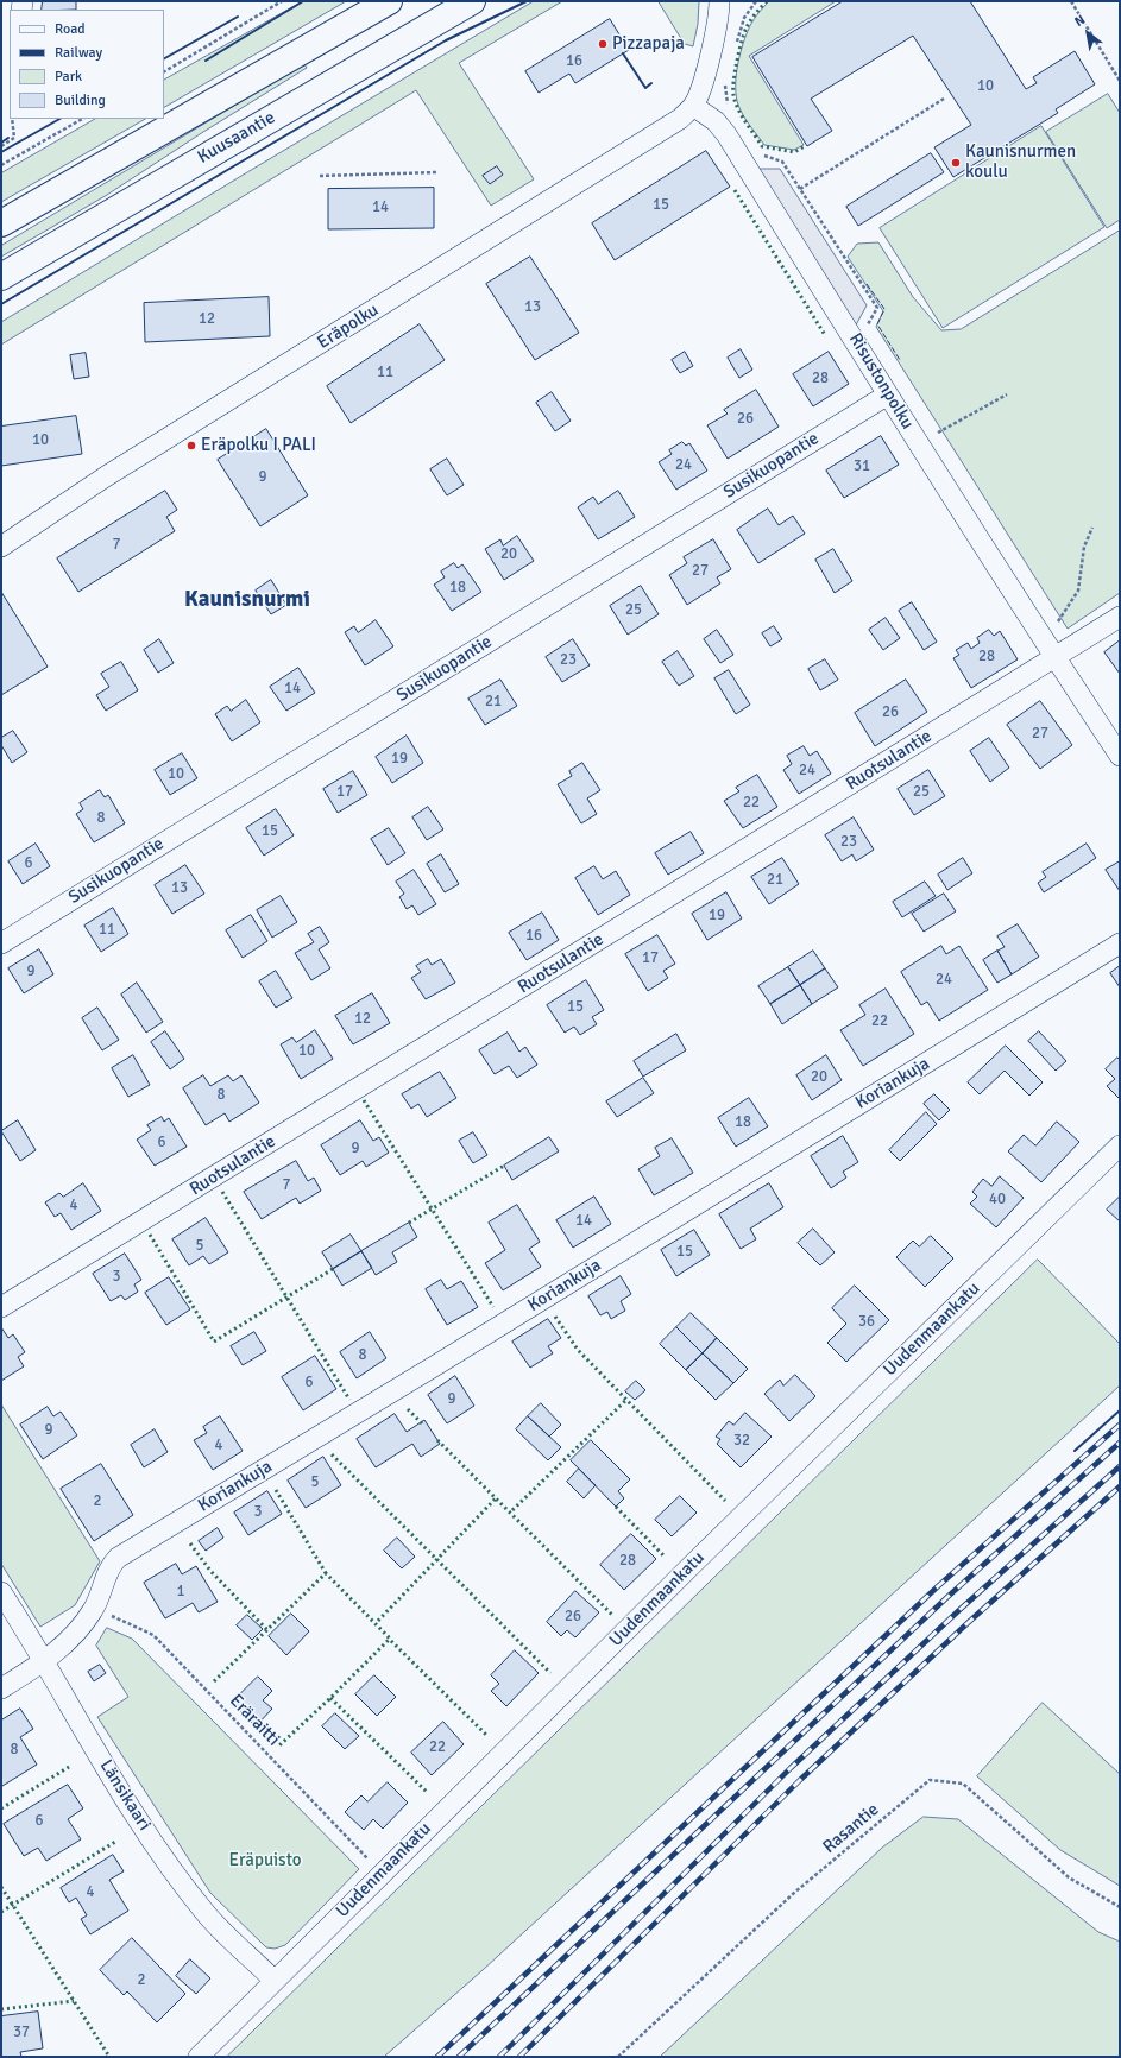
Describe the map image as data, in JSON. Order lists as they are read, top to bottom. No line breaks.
{"streets":{"main road":["Kuusaantie"],"street":["Eräpolku","Risustonpolku","Susikuopantie","Ruotsulantie","Koriankuja","Uudenmaankatu","Länsikaari"],"path":["Eräraitti","Rasantie"]},"crossings":[["Eräpolku","Risustonpolku"],["Risustonpolku","Susikuopantie"],["Risustonpolku","Ruotsulantie"],["Koriankuja","Eräraitti"],["Koriankuja","Länsikaari"],["Uudenmaankatu","Eräraitti"],["Uudenmaankatu","Länsikaari"]],"districts":["Kaunisnurmi"],"parks":["Eräpuisto"],"places":["Pizzapaja","Kaunisnurmen koulu","Eräpolku I PALI"],"house_numbers":["16","10","15","14","13","12","11","28","26","10","24","31","9","7","20","27","18","25","28","23","14","21","26","27","19","24","10","17","25","22","8","15","23","6","21","13","19","11","16","17","9","24","15","12","22","10","20","8","18","6","9","7","40","4","14","5","15","3","36","8","6","9","9","32","4","5","2","3","28","1","26","22","8","6","4","2","37"],"legend":["Road","Railway","Park","Building"],"north":"top left"}
